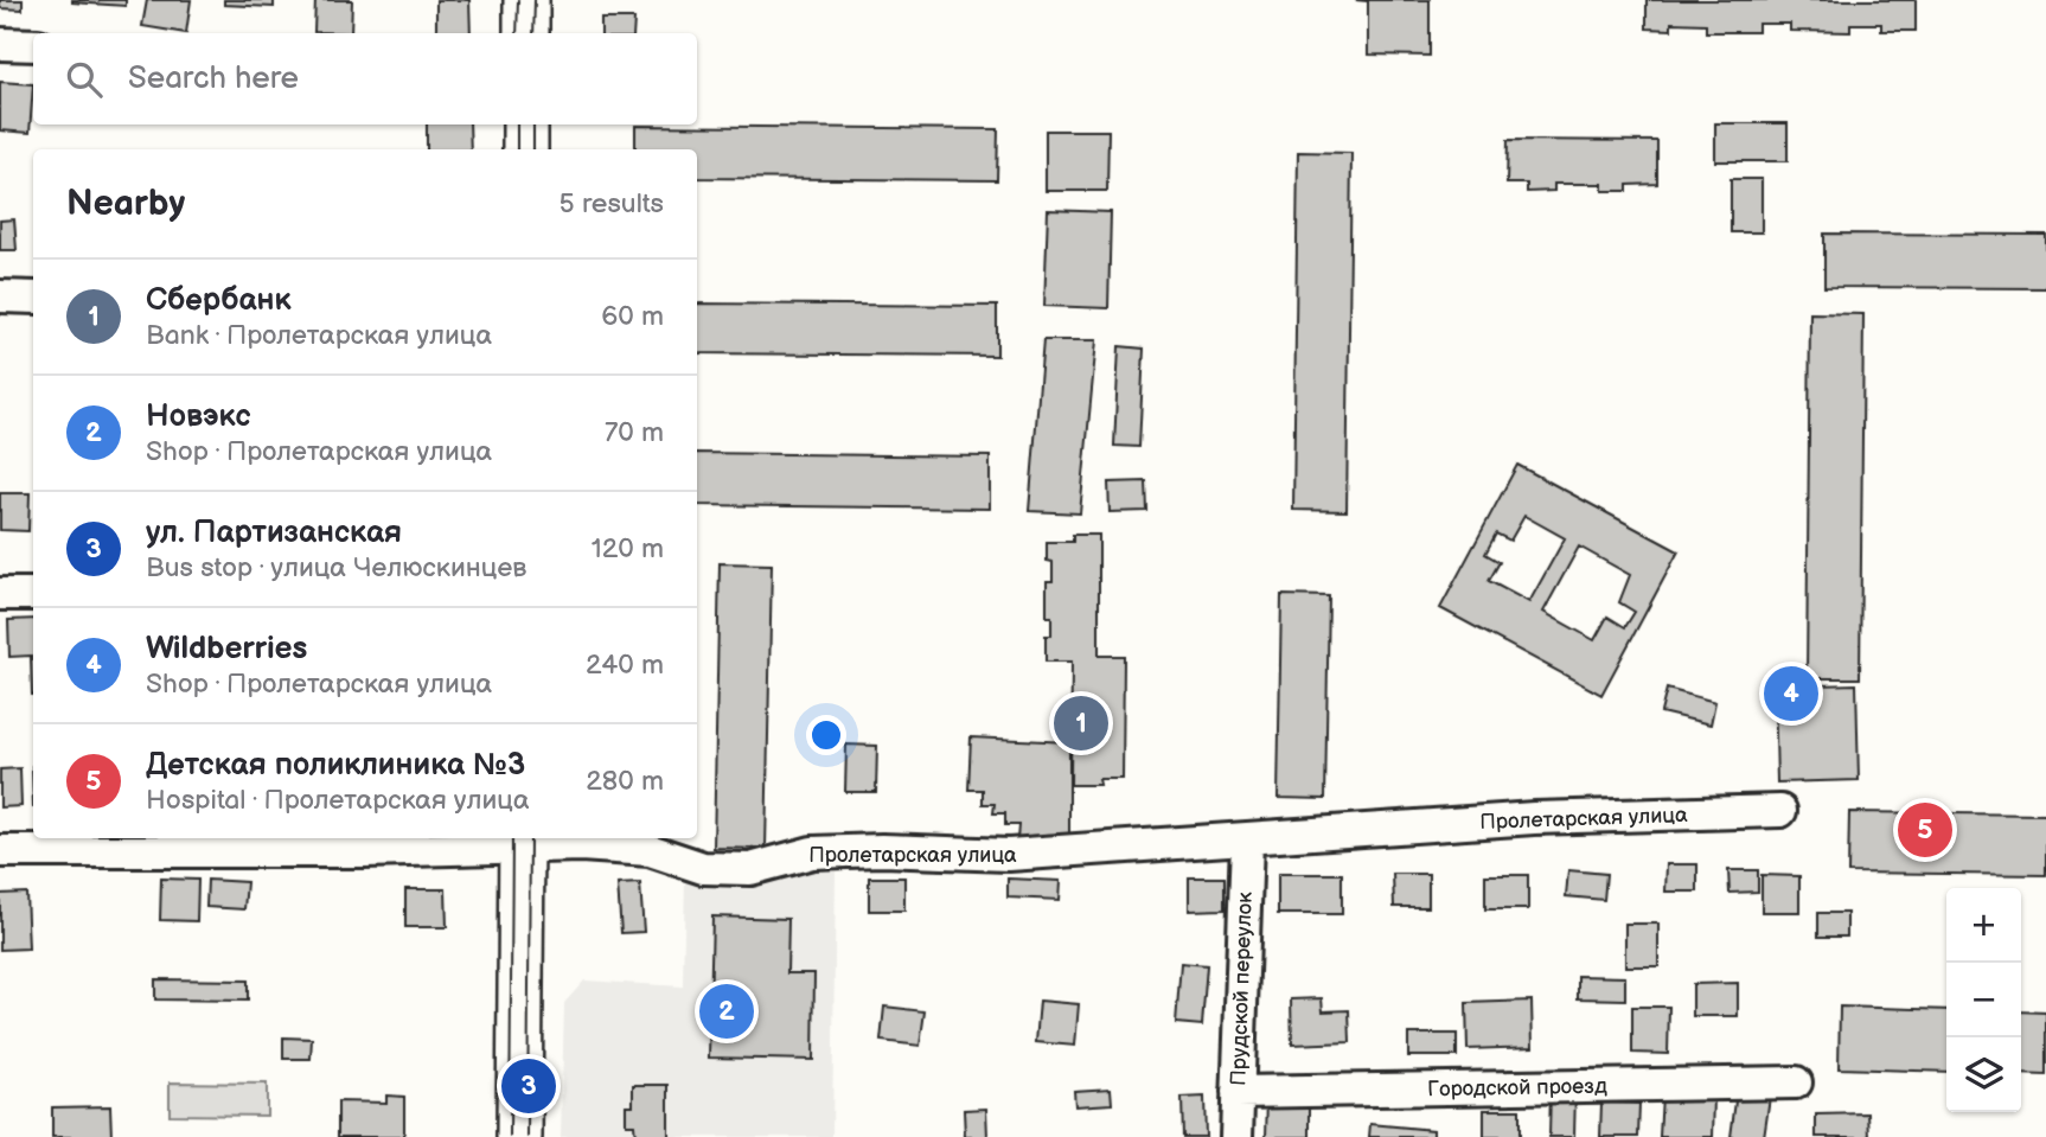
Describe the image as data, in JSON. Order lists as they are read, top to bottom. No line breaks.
{"streets":{"street":["Пролетарская улица","Прудской переулок","Городской проезд"]},"crossings":[["Пролетарская улица","Прудской переулок"],["Прудской переулок","Городской проезд"]],"page":{"search":"Search here","heading":["Nearby","5 results"],"list":[{"mark":"1","name":"Сбербанк","note":"Bank · Пролетарская улица","value":"60 m"},{"mark":"2","name":"Новэкс","note":"Shop · Пролетарская улица","value":"70 m"},{"mark":"3","name":"ул. Партизанская","note":"Bus stop · улица Челюскинцев","value":"120 m"},{"mark":"4","name":"Wildberries","note":"Shop · Пролетарская улица","value":"240 m"},{"mark":"5","name":"Детская поликлиника №3","note":"Hospital · Пролетарская улица","value":"280 m"}],"pins":["4","1","5","2","3"],"map_buttons":["+","−"]}}
